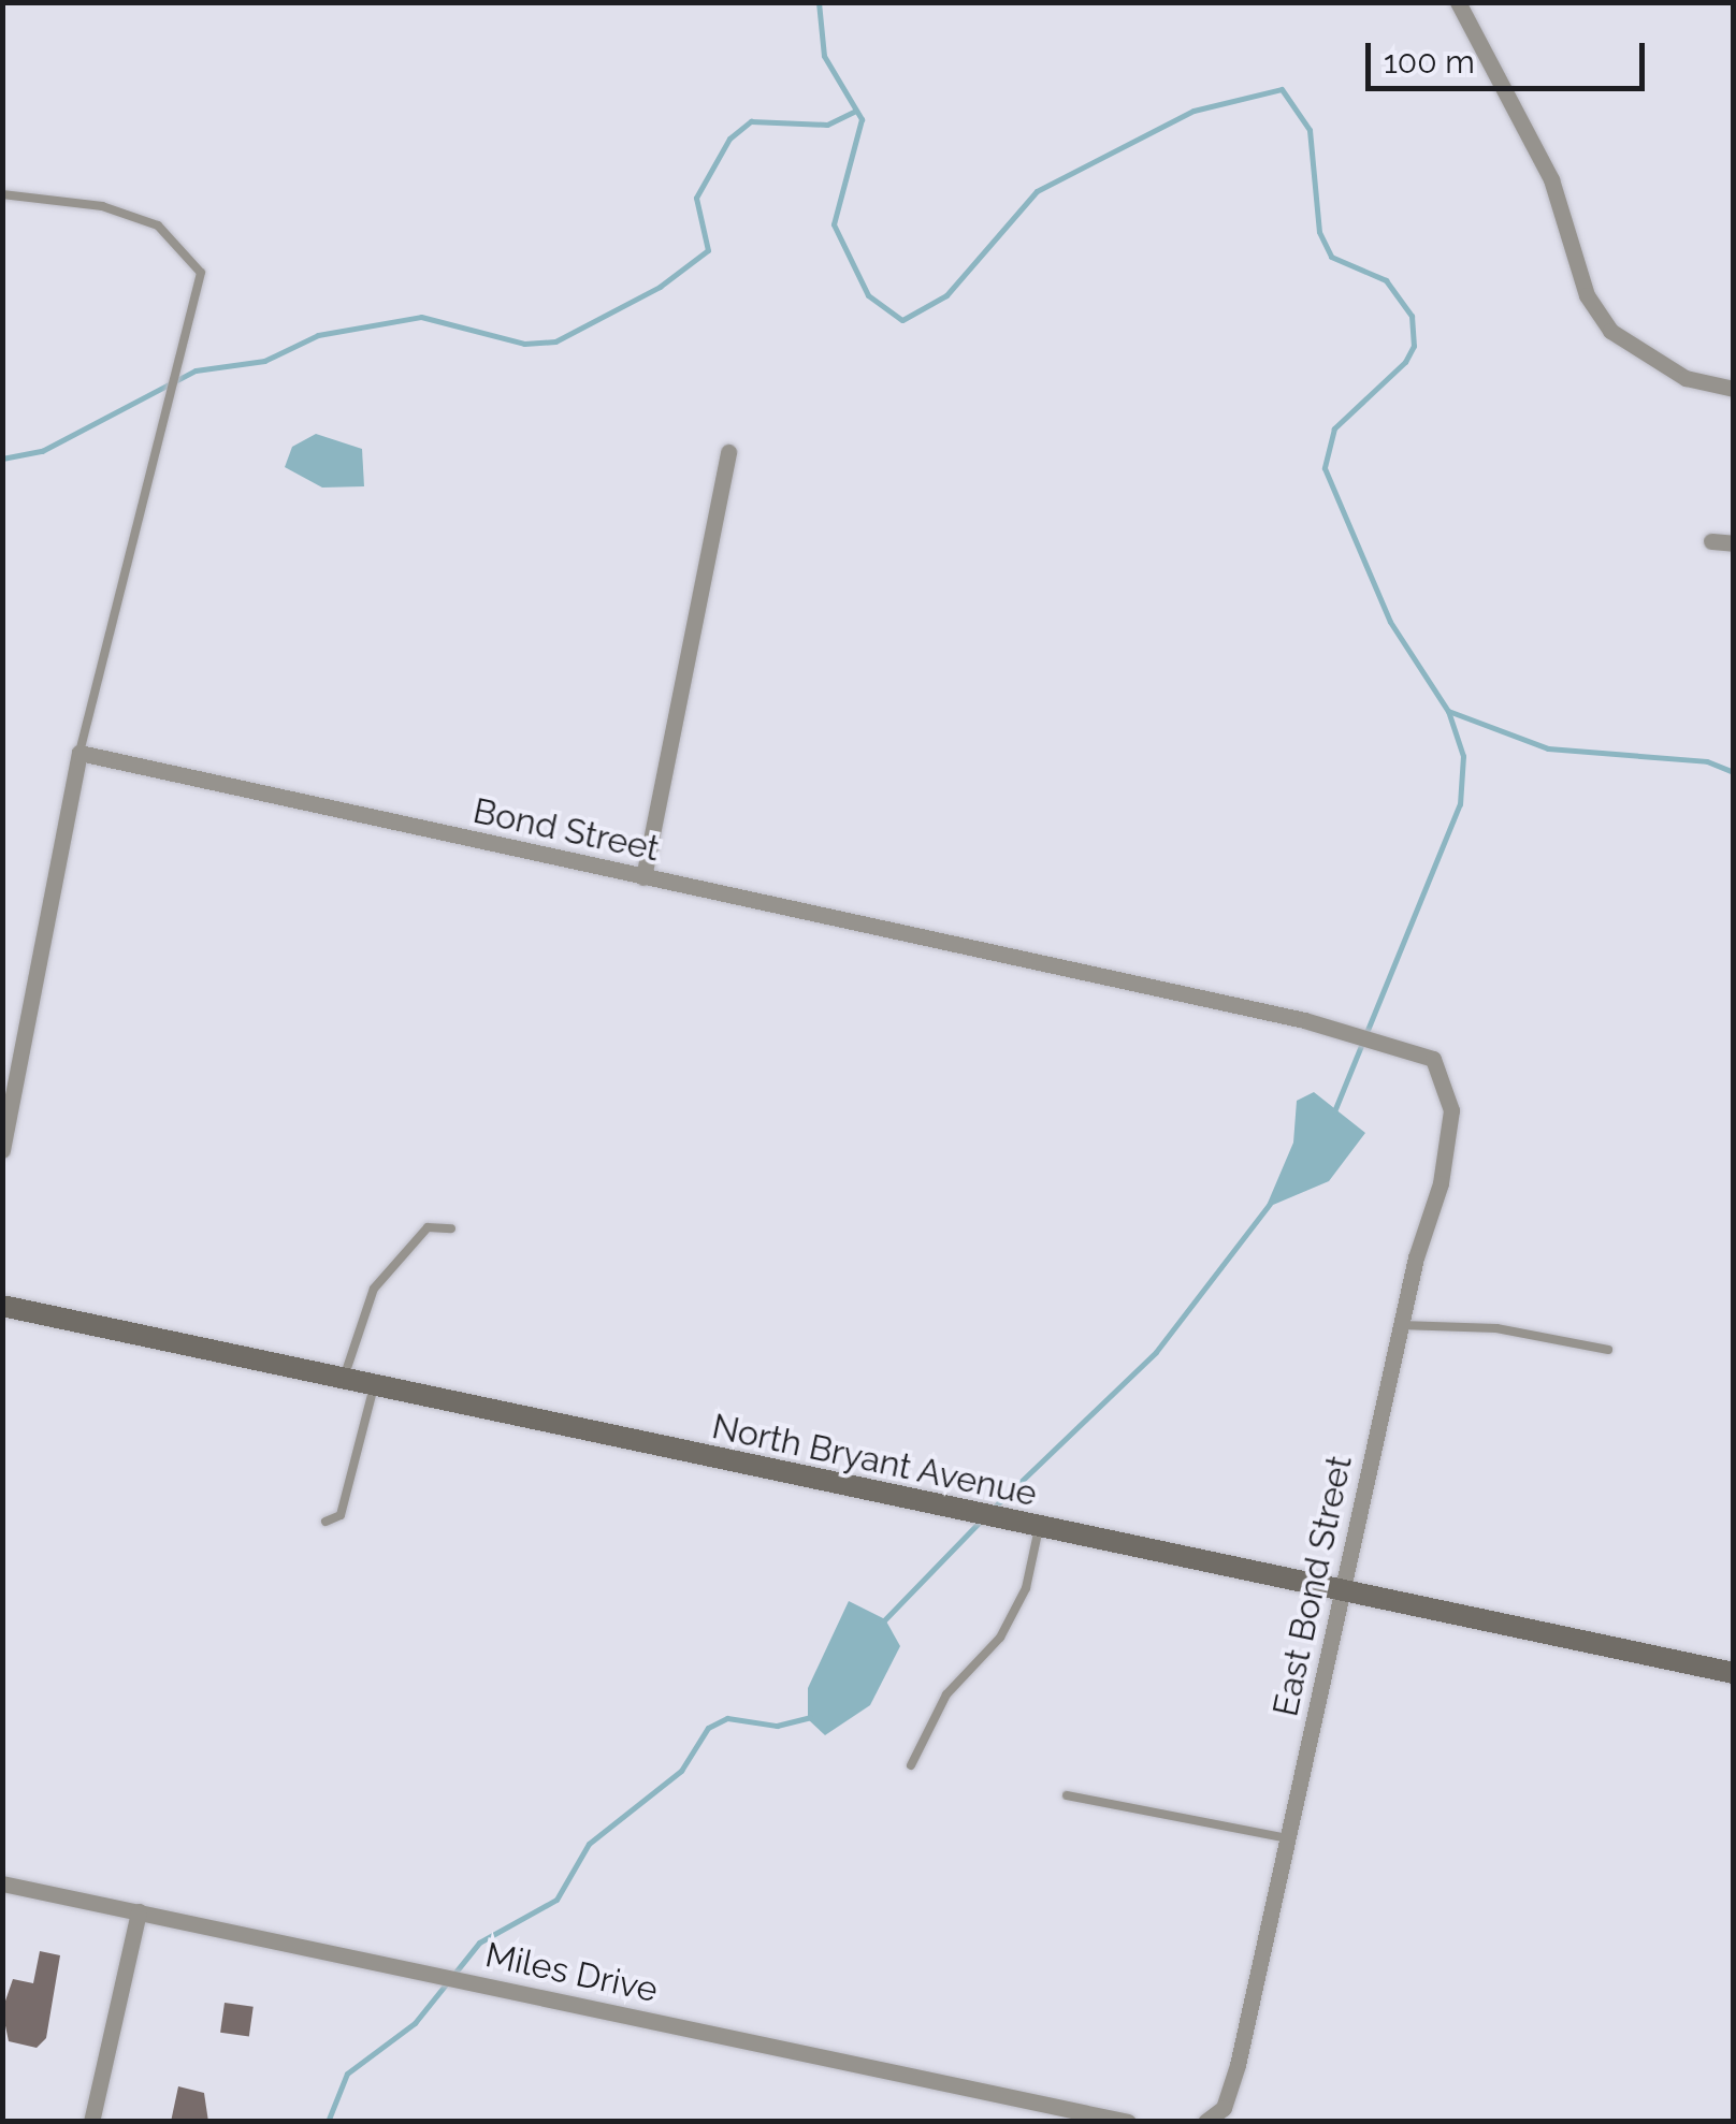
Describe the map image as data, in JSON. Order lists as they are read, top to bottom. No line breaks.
{"streets":{"street":["Bond Street","North Bryant Avenue","East Bond Street","Miles Drive"]},"crossings":[["Bond Street","East Bond Street"],["North Bryant Avenue","East Bond Street"]],"scale_bar":"100 m"}
